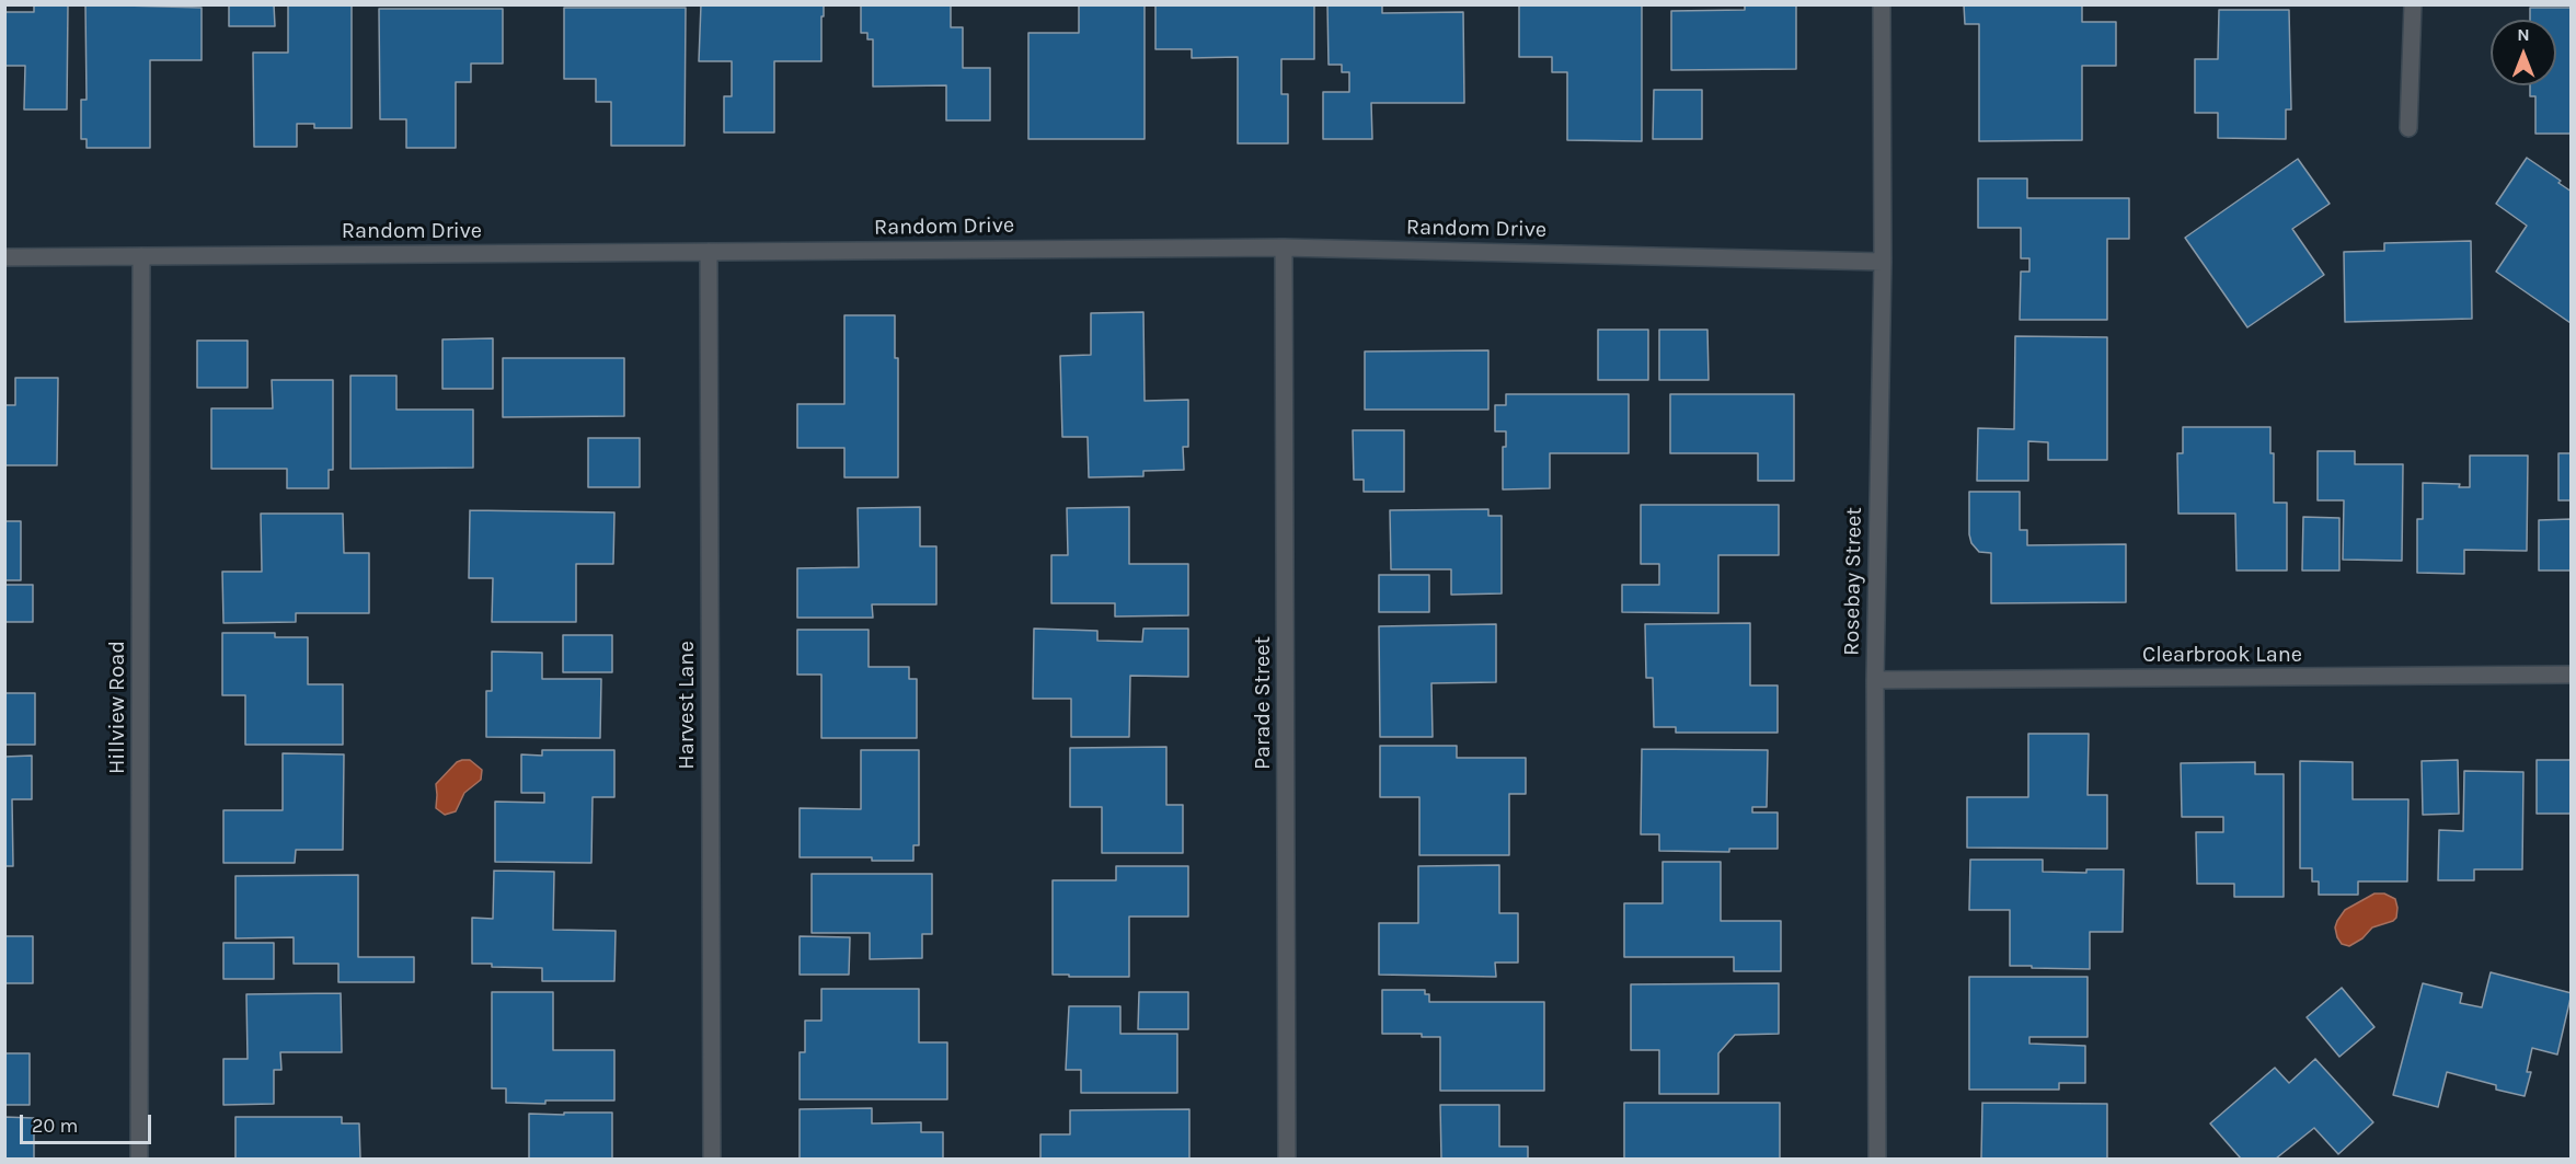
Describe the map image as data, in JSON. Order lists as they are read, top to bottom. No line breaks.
{"streets":{"street":["Random Drive","Rosebay Street","Clearbrook Lane","Parade Street","Harvest Lane","Hillview Road"]},"crossings":[["Random Drive","Rosebay Street"],["Random Drive","Parade Street"],["Random Drive","Harvest Lane"],["Random Drive","Hillview Road"],["Rosebay Street","Clearbrook Lane"]],"scale_bar":"20 m","north":"top"}
